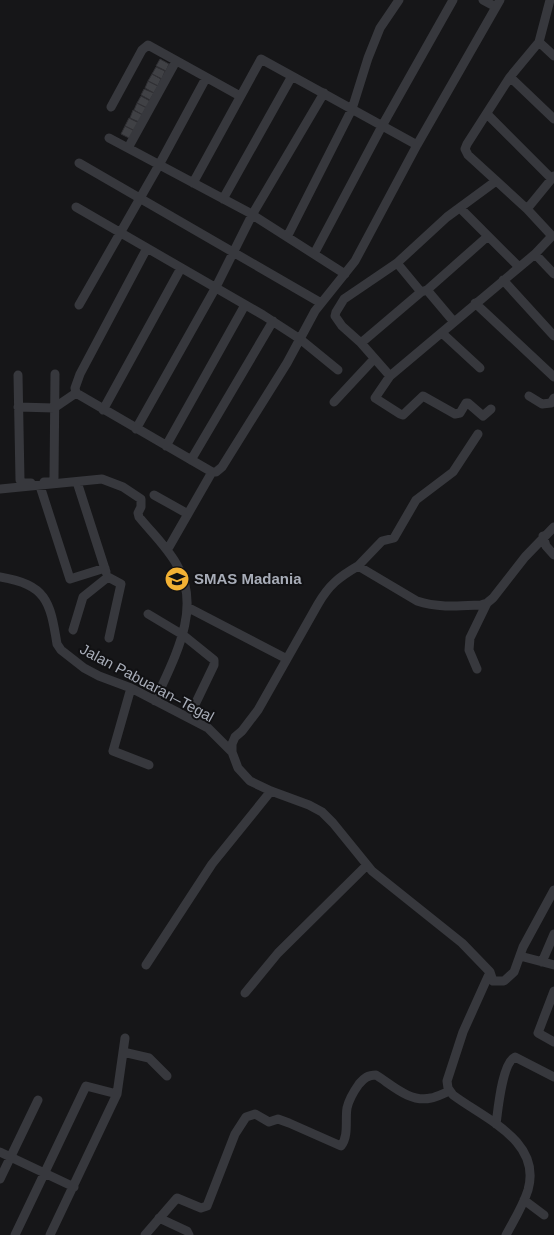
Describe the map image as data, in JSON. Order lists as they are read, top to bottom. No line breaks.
{"streets":{"street":["Jalan Pabuaran–Tegal"]},"places":{"school or university":["SMAS Madania"]}}
